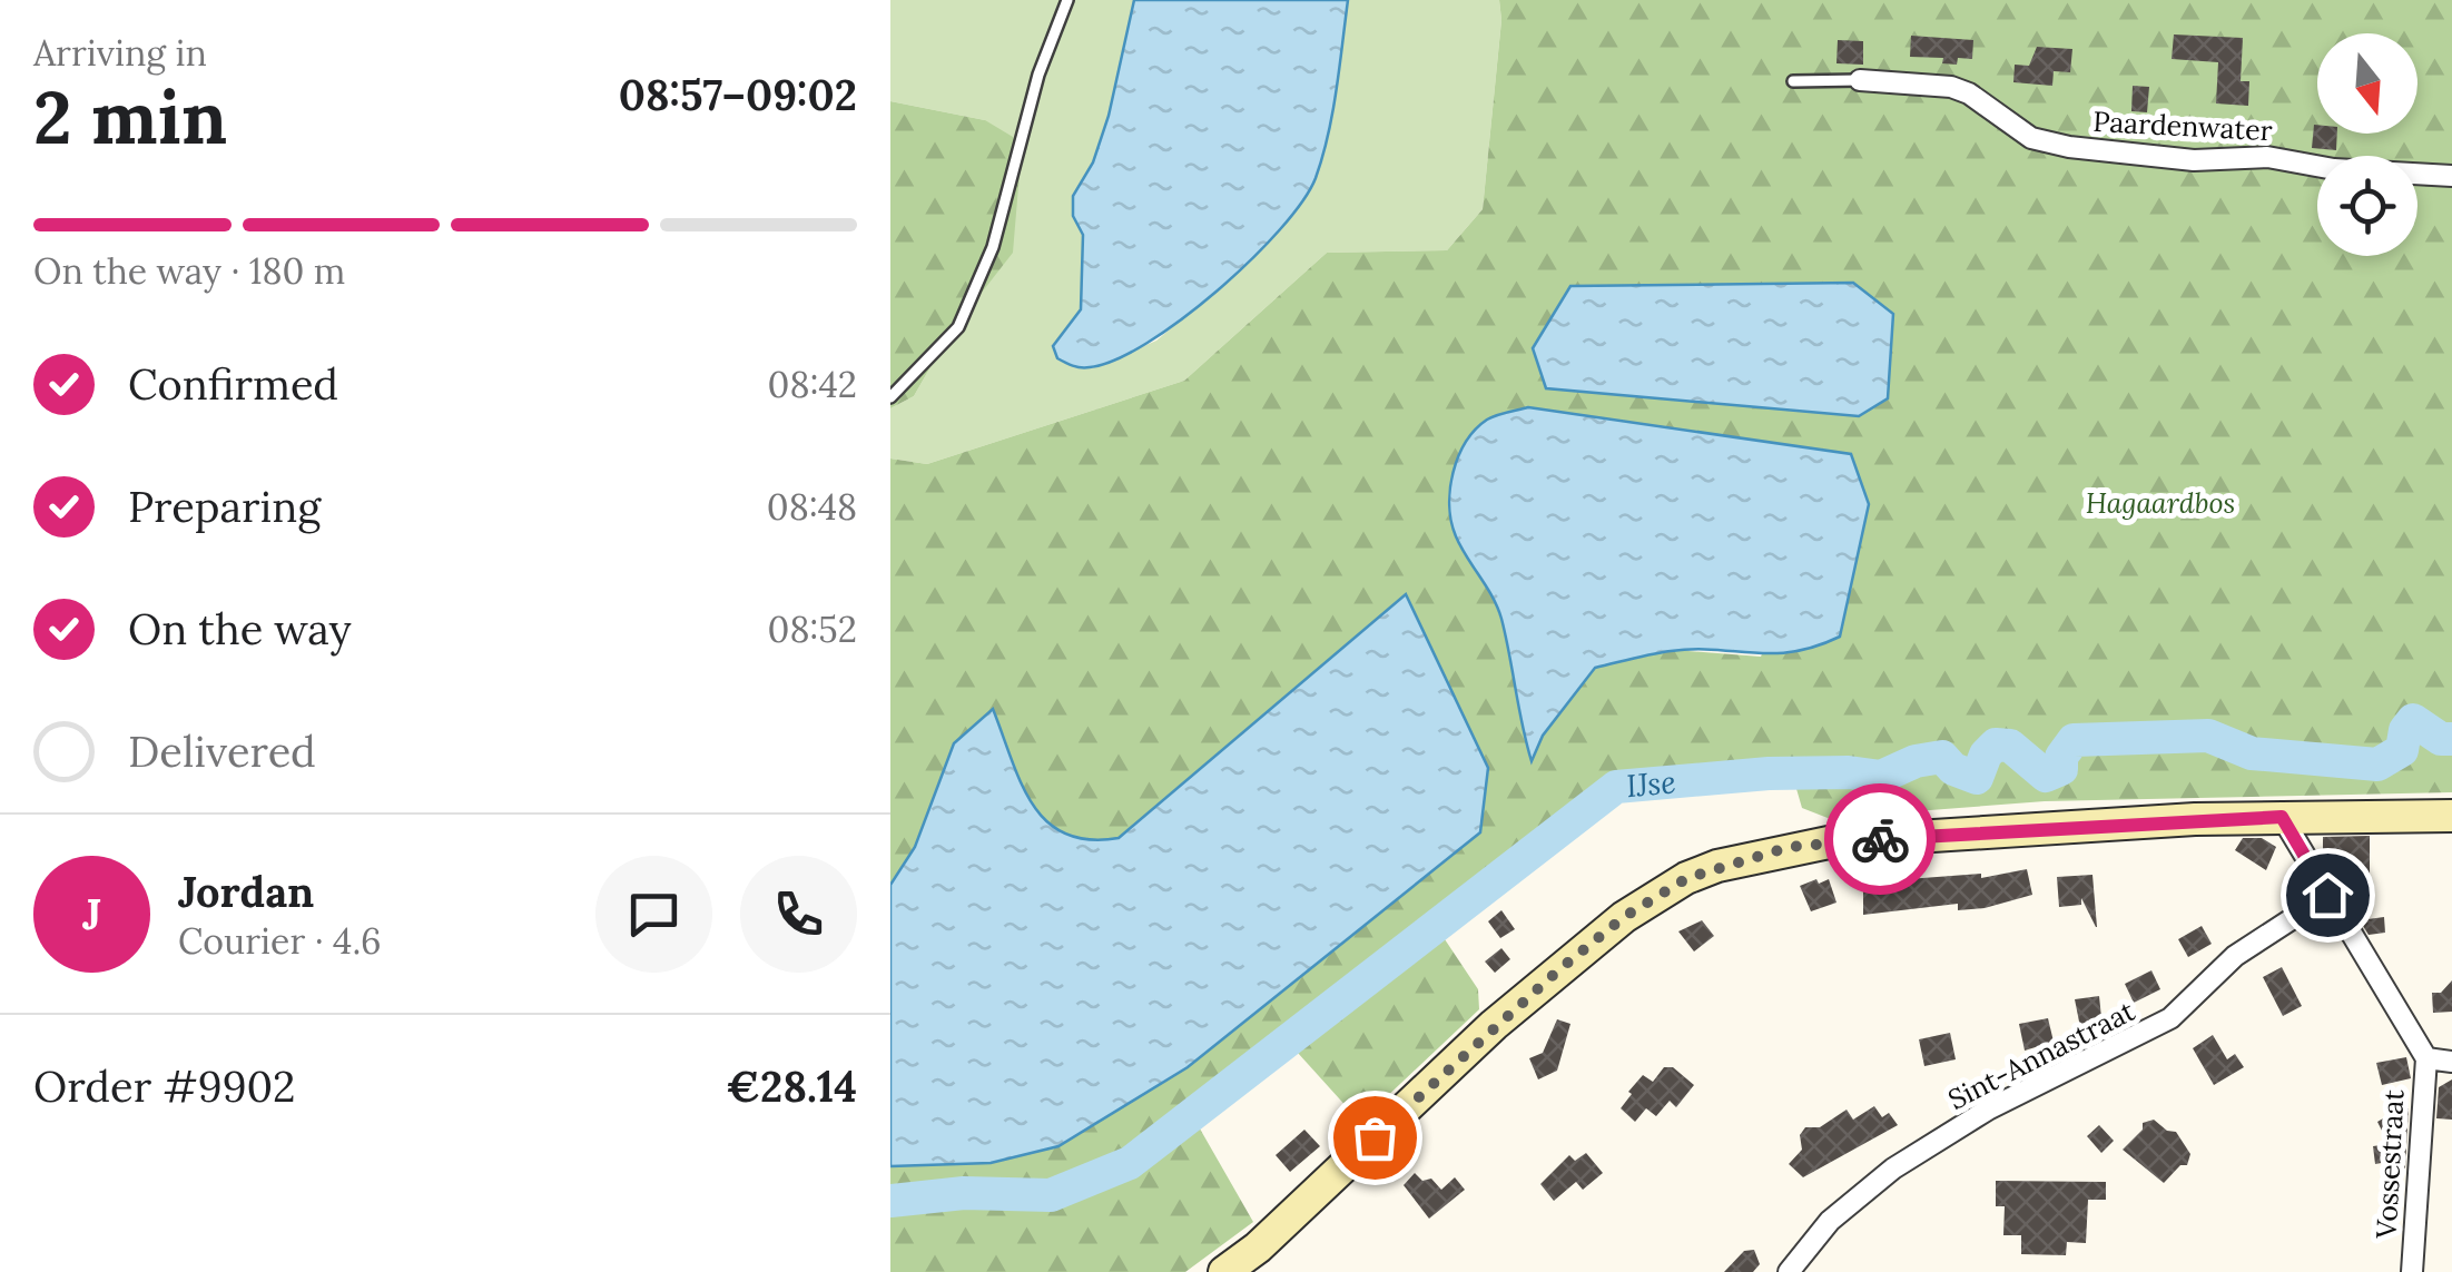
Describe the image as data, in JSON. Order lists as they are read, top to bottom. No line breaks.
{"streets":{"street":["Paardenwater","Sint-Annastraat","Vossestraat"]},"water":["IJse"],"parks":["Hagaardbos"],"north":"bottom","page":{"heading":["2 min","Arriving in","08:57–09:02"],"panel":["Jordan","Courier · 4.6","Order #9902","€28.14"],"bar":"On the way · 180 m","list":[["Confirmed","08:42"],["Preparing","08:48"],["On the way","08:52"],"Delivered"],"round":"J"}}
